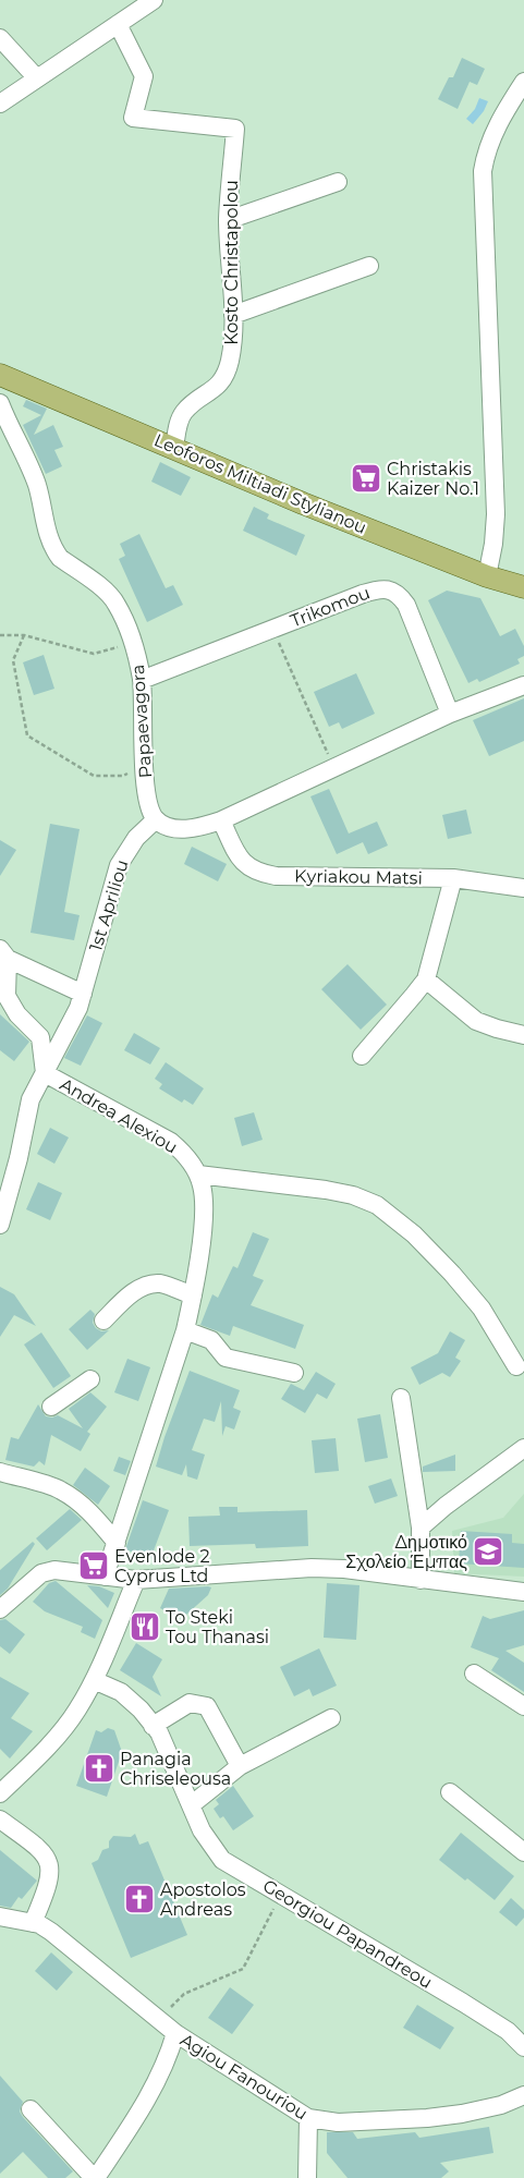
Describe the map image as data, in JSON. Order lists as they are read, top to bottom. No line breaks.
{"streets":{"main road":["Leoforos Miltiadi Stylianou"],"street":["Kosto Christapolou","Trikomou","Papaevagora","Kyriakou Matsi","1st Apriliou","Andrea Alexiou","Georgiou Papandreou","Agiou Fanouriou"]},"crossings":[["Kosto Christapolou","Leoforos Miltiadi Stylianou"],["Trikomou","Papaevagora"],["Papaevagora","1st Apriliou"],["1st Apriliou","Andrea Alexiou"]],"places":{"supermarket":["Christakis Kaizer No.1","Evenlode 2 Cyprus Ltd"],"school or university":["Δημοτικό Σχολείο Έμπας"],"restaurant":["To Steki Tou Thanasi"],"church":["Panagia Chriseleousa","Apostolos Andreas"]}}
